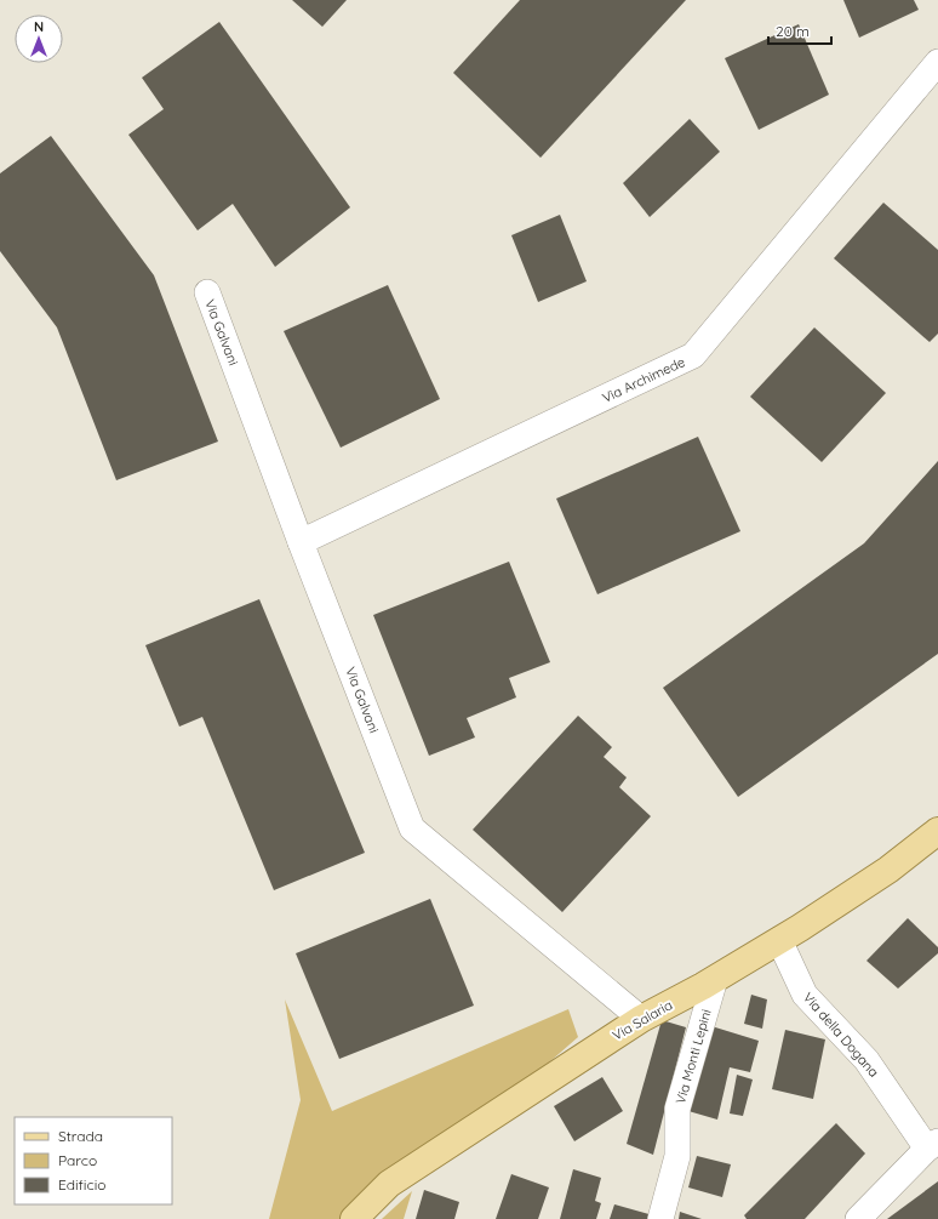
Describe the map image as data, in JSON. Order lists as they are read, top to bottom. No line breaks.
{"streets":{"main road":["Via Salaria"],"street":["Via Galvani","Via Archimede","Via della Dogana","Via Monti Lepini"]},"crossings":[["Via Galvani","Via Archimede"],["Via Galvani","Via Salaria"],["Via Salaria","Via della Dogana"],["Via Salaria","Via Monti Lepini"]],"legend":["Strada","Parco","Edificio"],"scale_bar":"20 m","north":"top"}
